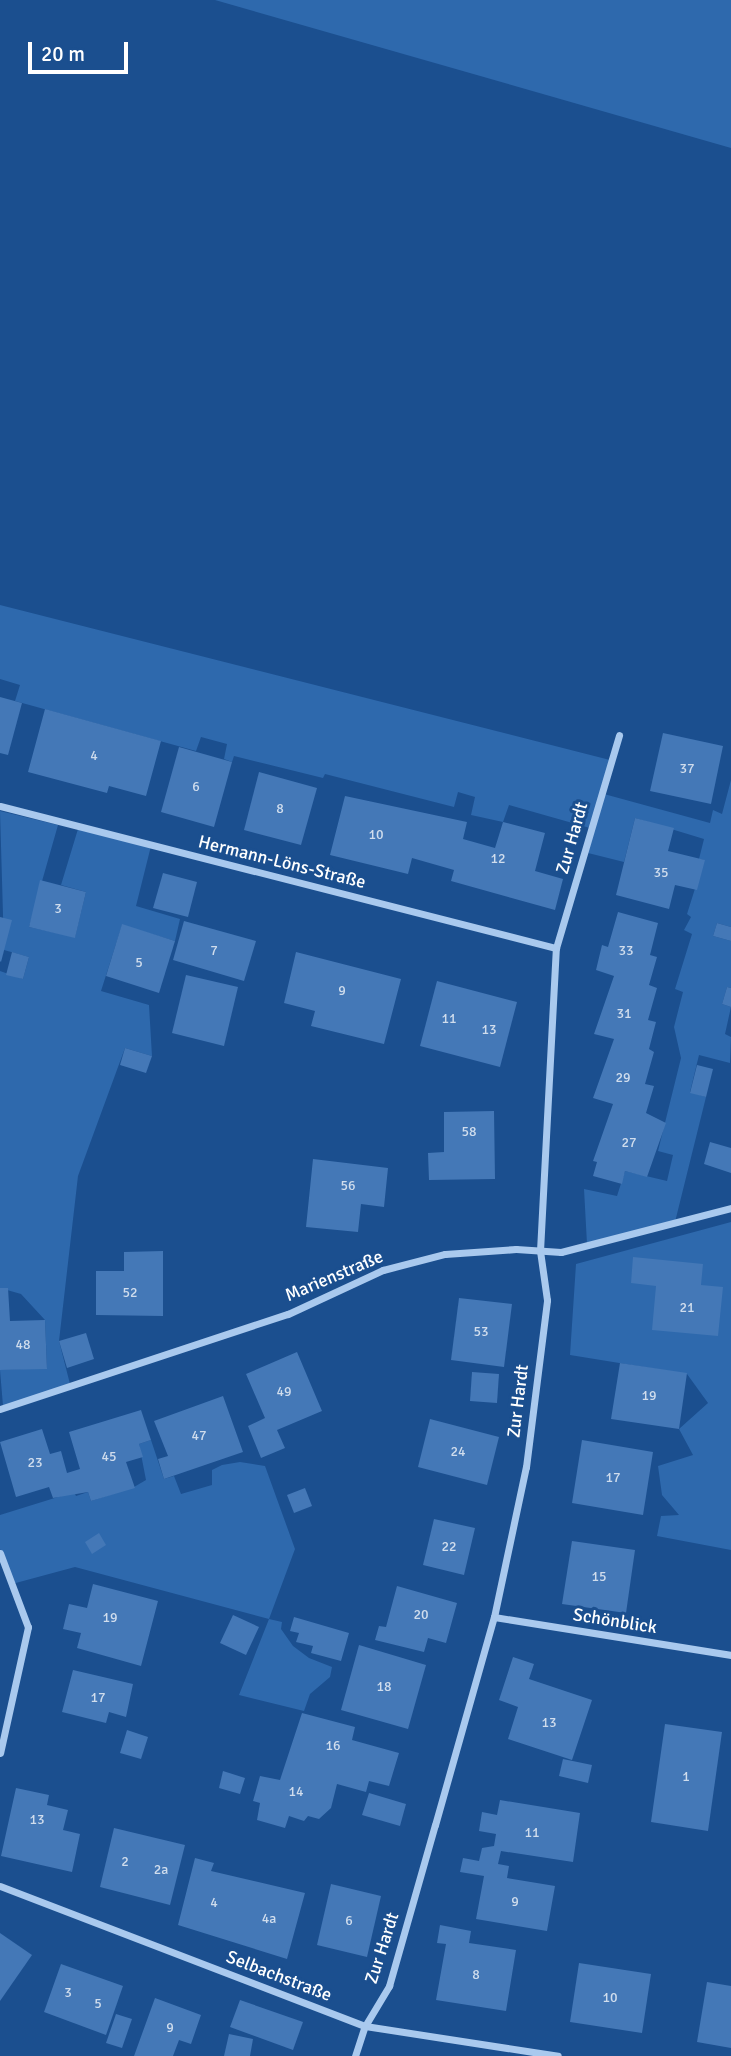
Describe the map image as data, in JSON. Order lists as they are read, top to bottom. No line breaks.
{"streets":{"street":["Zur Hardt","Hermann-Löns-Straße","Marienstraße","Schönblick","Selbachstraße"]},"crossings":[["Zur Hardt","Hermann-Löns-Straße"],["Zur Hardt","Marienstraße"],["Zur Hardt","Schönblick"],["Zur Hardt","Selbachstraße"]],"house_numbers":["4","37","6","8","10","12","35","3","7","33","5","9","31","11","13","29","58","27","56","52","21","53","48","49","19","47","24","45","23","17","22","15","20","19","18","17","13","16","1","14","13","11","2","2a","9","4","4a","6","8","3","10","5","9"],"scale_bar":"20 m"}
